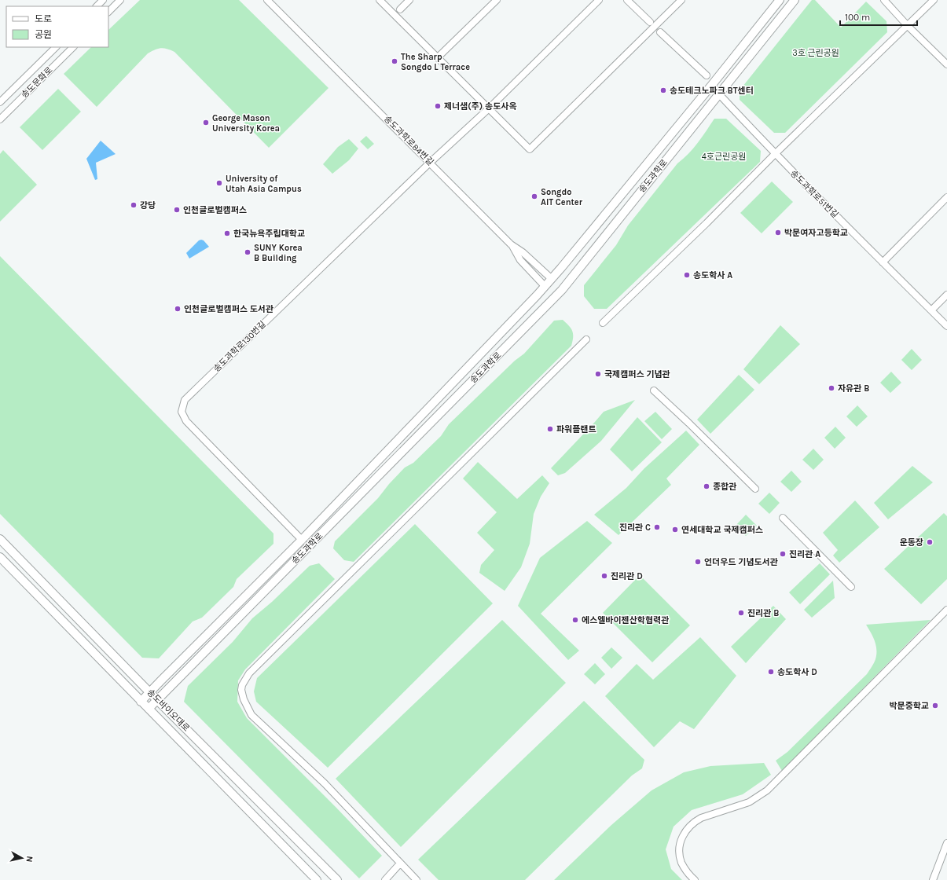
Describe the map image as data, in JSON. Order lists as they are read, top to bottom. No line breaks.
{"streets":{"main road":["송도과학로","송도바이오대로"],"street":["송도문화로","송도과학로84번길","송도과학로51번길","송도과학로130번길"]},"crossings":[["송도과학로84번길","송도과학로"],["송도과학로84번길","송도과학로130번길"],["송도과학로","송도과학로51번길"],["송도과학로","송도과학로130번길"],["송도과학로","송도바이오대로"]],"parks":["3호 근린공원","4호근린공원"],"places":["The Sharp Songdo L Terrace","송도테크노파크 BT센터","제너샘(주) 송도사옥","George Mason University Korea","University of Utah Asia Campus","Songdo AIT Center","강당","인천글로벌캠퍼스","박문여자고등학교","한국뉴욕주립대학교","SUNY Korea B Building","송도학사 A","인천글로벌캠퍼스 도서관","국제캠퍼스 기념관","자유관 B","파워플랜트","종합관","진리관 C","연세대학교 국제캠퍼스","운동장","진리관 A","언더우드 기념도서관","진리관 D","진리관 B","에스엘바이젠산학협력관","송도학사 D","박문중학교"],"legend":["도로","공원"],"scale_bar":"100 m","north":"right"}
